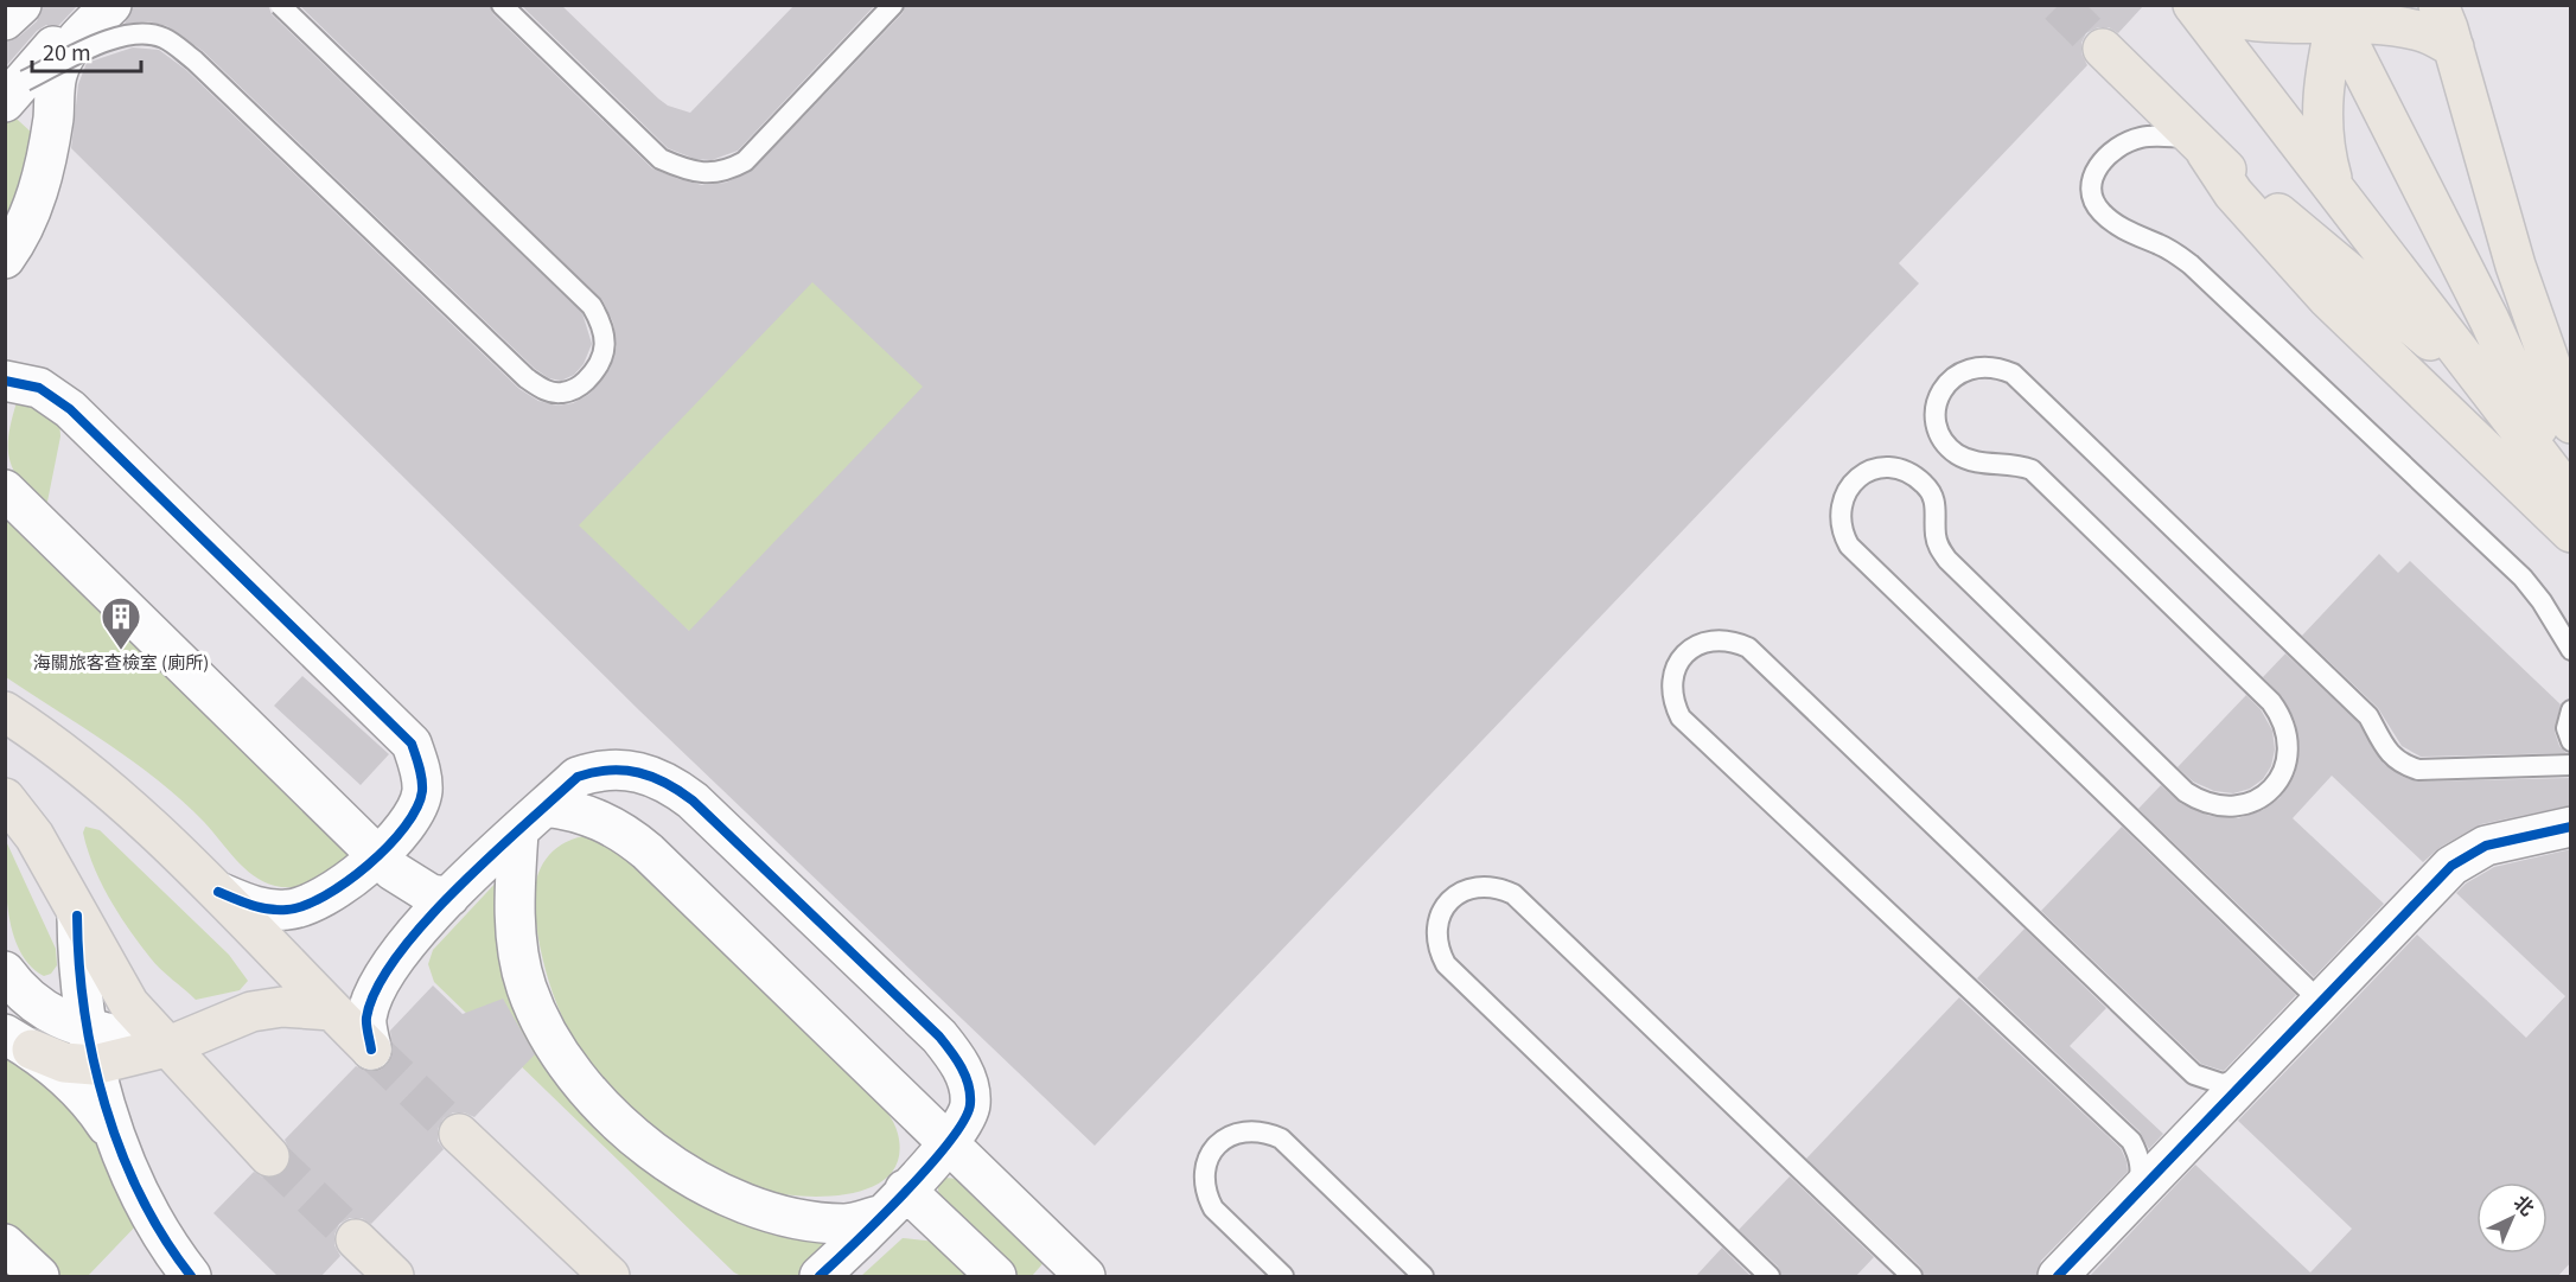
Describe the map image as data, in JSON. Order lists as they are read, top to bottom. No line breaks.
{"places":{"building":["海關旅客查檢室 (廁所)"]},"scale_bar":"20 m","north":"top right"}
